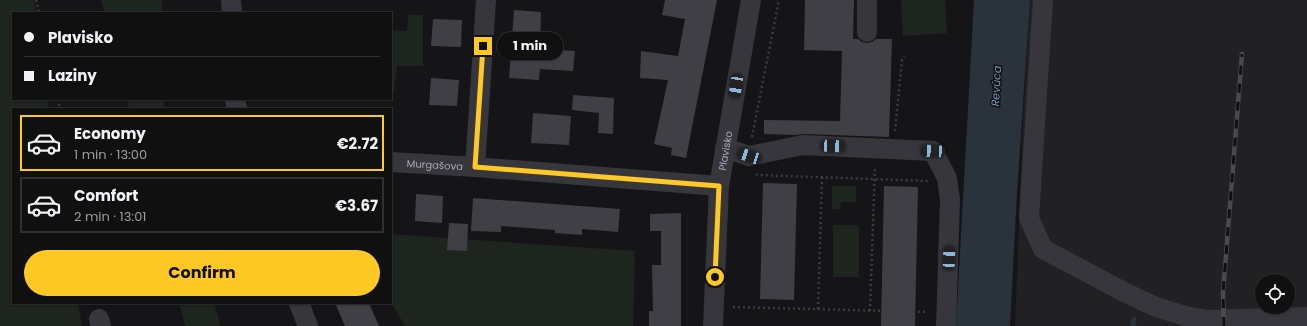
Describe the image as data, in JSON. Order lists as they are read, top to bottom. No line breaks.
{"streets":{"street":["Plavisko","Murgašova"]},"crossings":[["Plavisko","Murgašova"]],"water":["Revúca"],"page":{"banner":["Plavisko","Laziny"],"bubble":"1 min","list":[{"name":"Economy","note":"1 min · 13:00","value":"€2.72"},{"name":"Comfort","note":"2 min · 13:01","value":"€3.67"}],"buttons":"Confirm"}}
